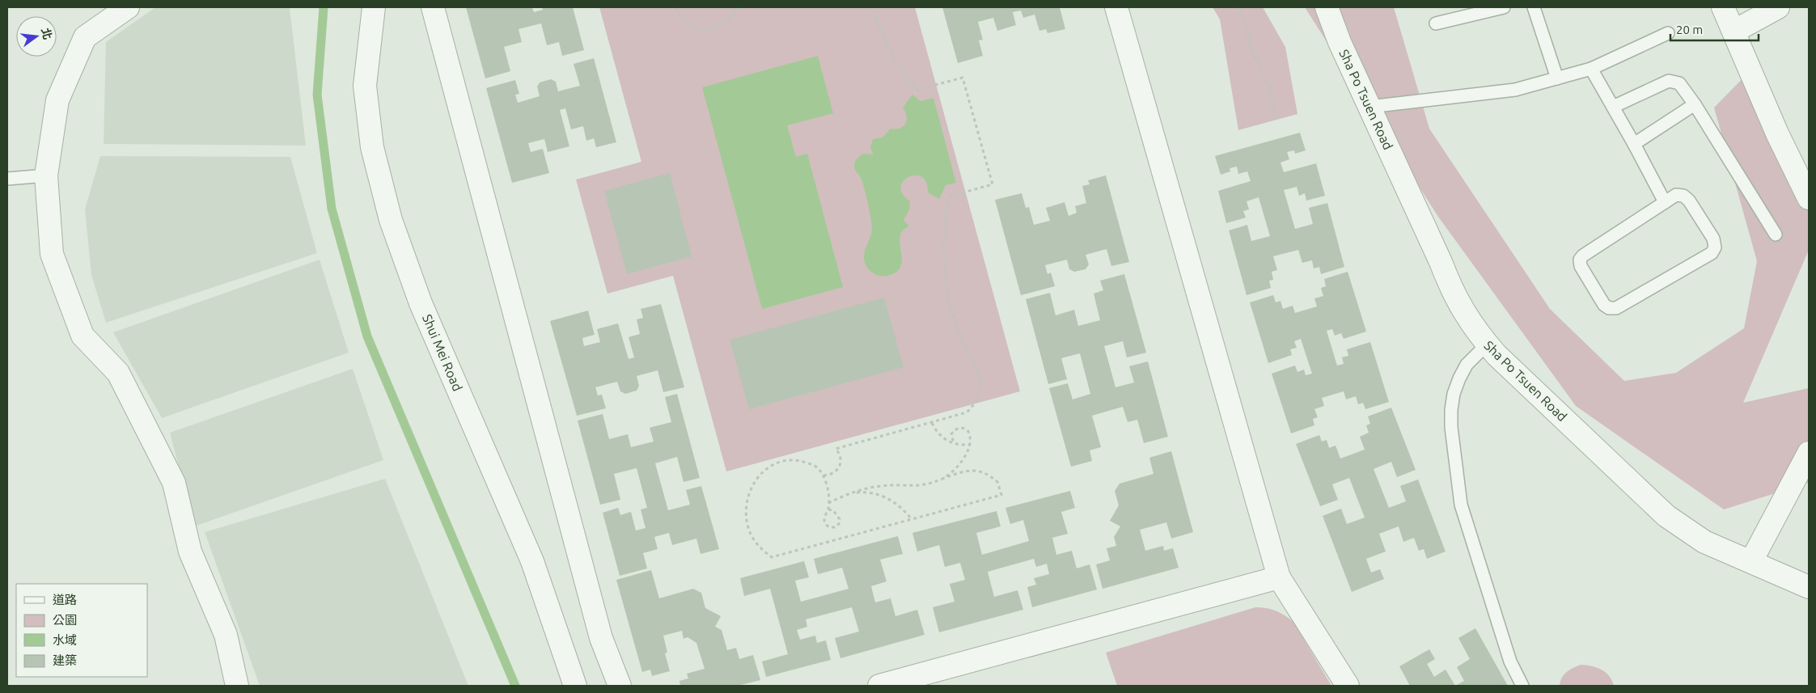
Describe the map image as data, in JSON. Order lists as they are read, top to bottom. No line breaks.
{"streets":{"street":["Sha Po Tsuen Road","Shui Mei Road"]},"legend":["道路","公園","水域","建築"],"scale_bar":"20 m","north":"right"}
